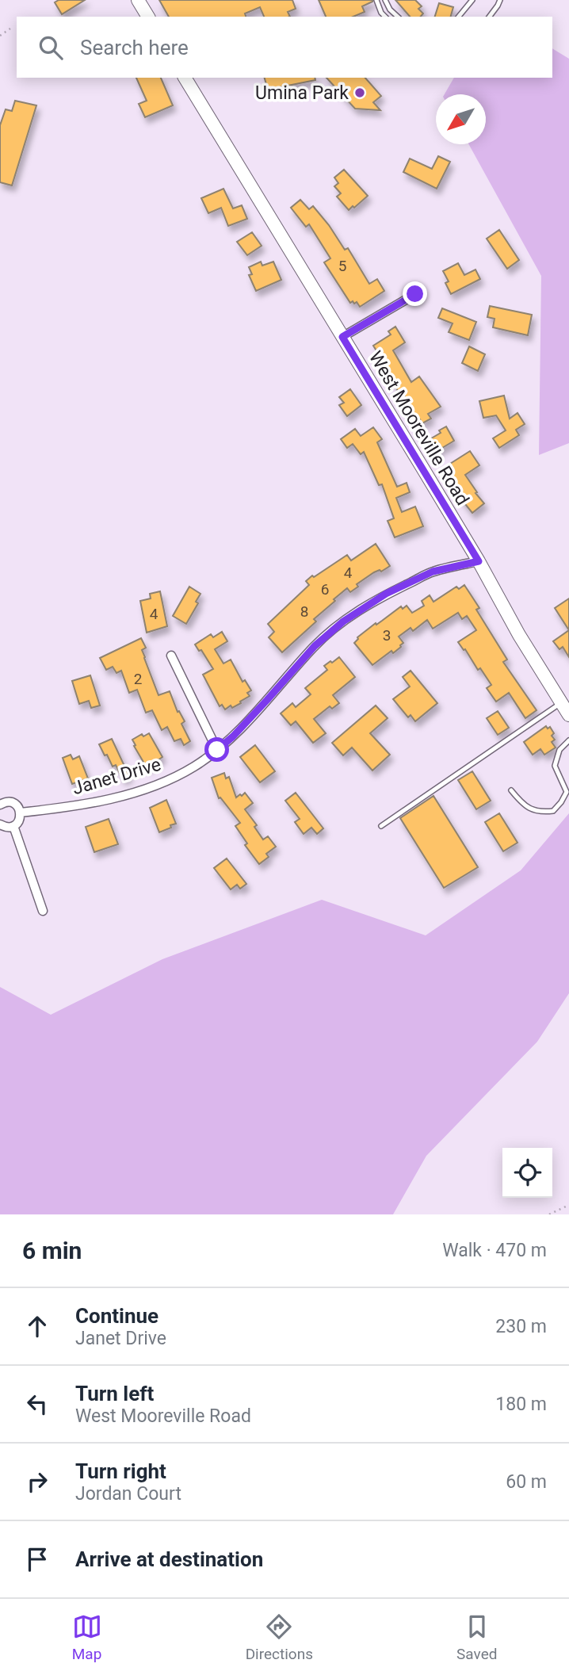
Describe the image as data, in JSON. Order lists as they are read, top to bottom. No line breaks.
{"streets":{"main road":["West Mooreville Road"],"street":["Janet Drive"]},"crossings":[["West Mooreville Road","Janet Drive"]],"places":["Umina Park"],"house_numbers":["5","4","6","8","4","3","2"],"north":"bottom left","page":{"search":"Search here","heading":["6 min","Walk · 470 m"],"list":[["Continue","Janet Drive","230 m"],["Turn left","West Mooreville Road","180 m"],["Turn right","Jordan Court","60 m"],"Arrive at destination"],"nav":["Map","Directions","Saved"]}}
